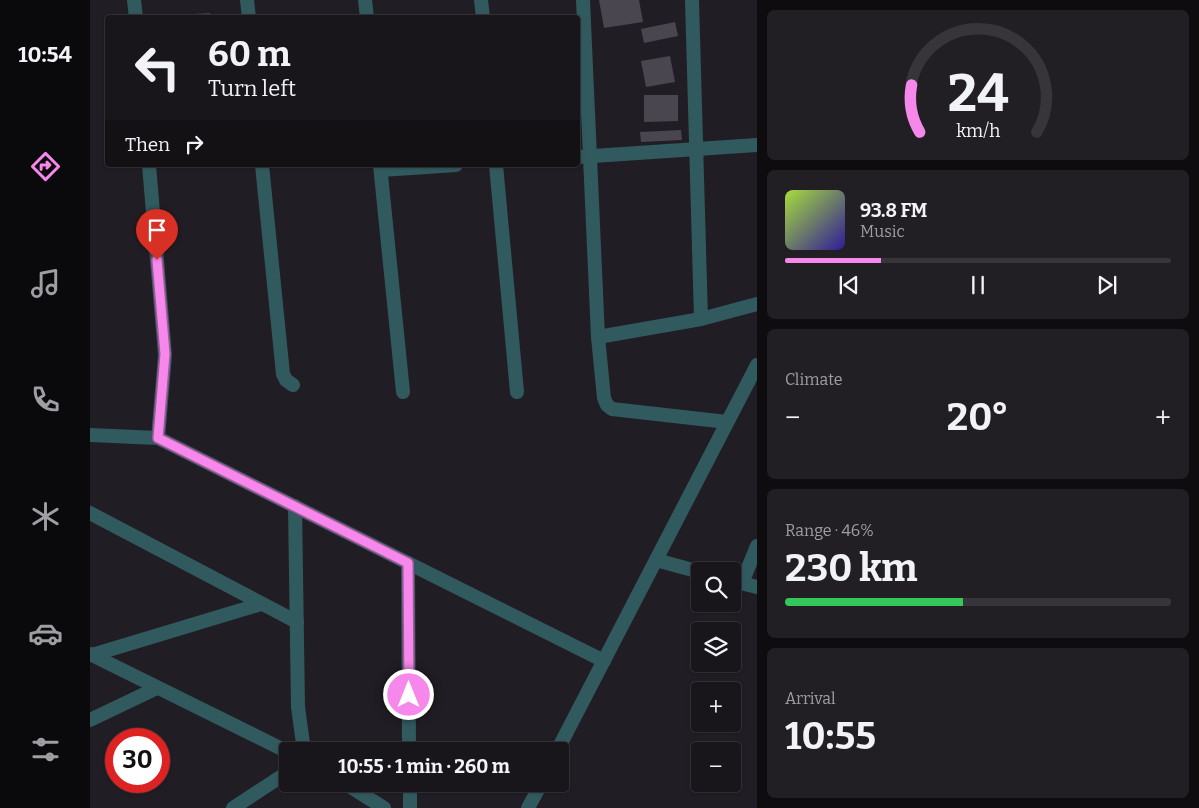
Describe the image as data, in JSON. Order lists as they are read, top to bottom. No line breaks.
{"page":{"tabs":"10:54","turn":["60 m","Turn left"],"then":"Then","song":["93.8 FM","Music"],"tile":["Climate",["Range · 46%","230 km"],["Arrival","10:55"]],"heat":["−","20°","+"],"map_buttons":["+","−"],"limit":"30","trip":"10:55 · 1 min · 260 m","gauge":["24","km/h"]}}
